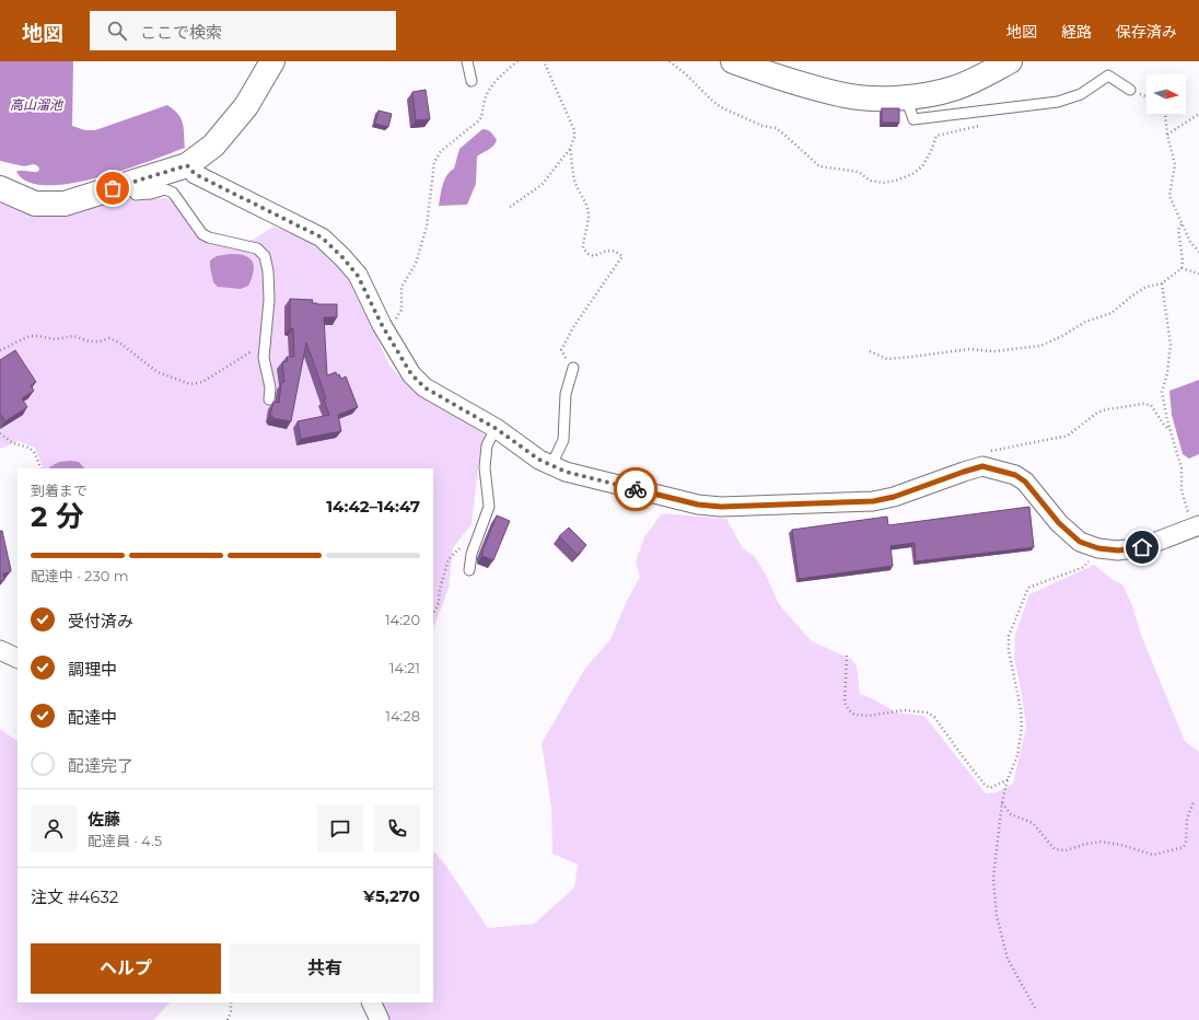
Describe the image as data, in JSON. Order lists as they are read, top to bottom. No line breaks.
{"water":["高山溜池"],"north":"right","page":{"header":"地図","search":"ここで検索","nav":["地図","経路","保存済み"],"heading":["2 分","到着まで","14:42–14:47"],"panel":["佐藤","配達員 · 4.5","注文 #4632","¥5,270"],"bar":"配達中 · 230 m","list":[["受付済み","14:20"],["調理中","14:21"],["配達中","14:28"],"配達完了"],"buttons":["ヘルプ","共有"]}}
